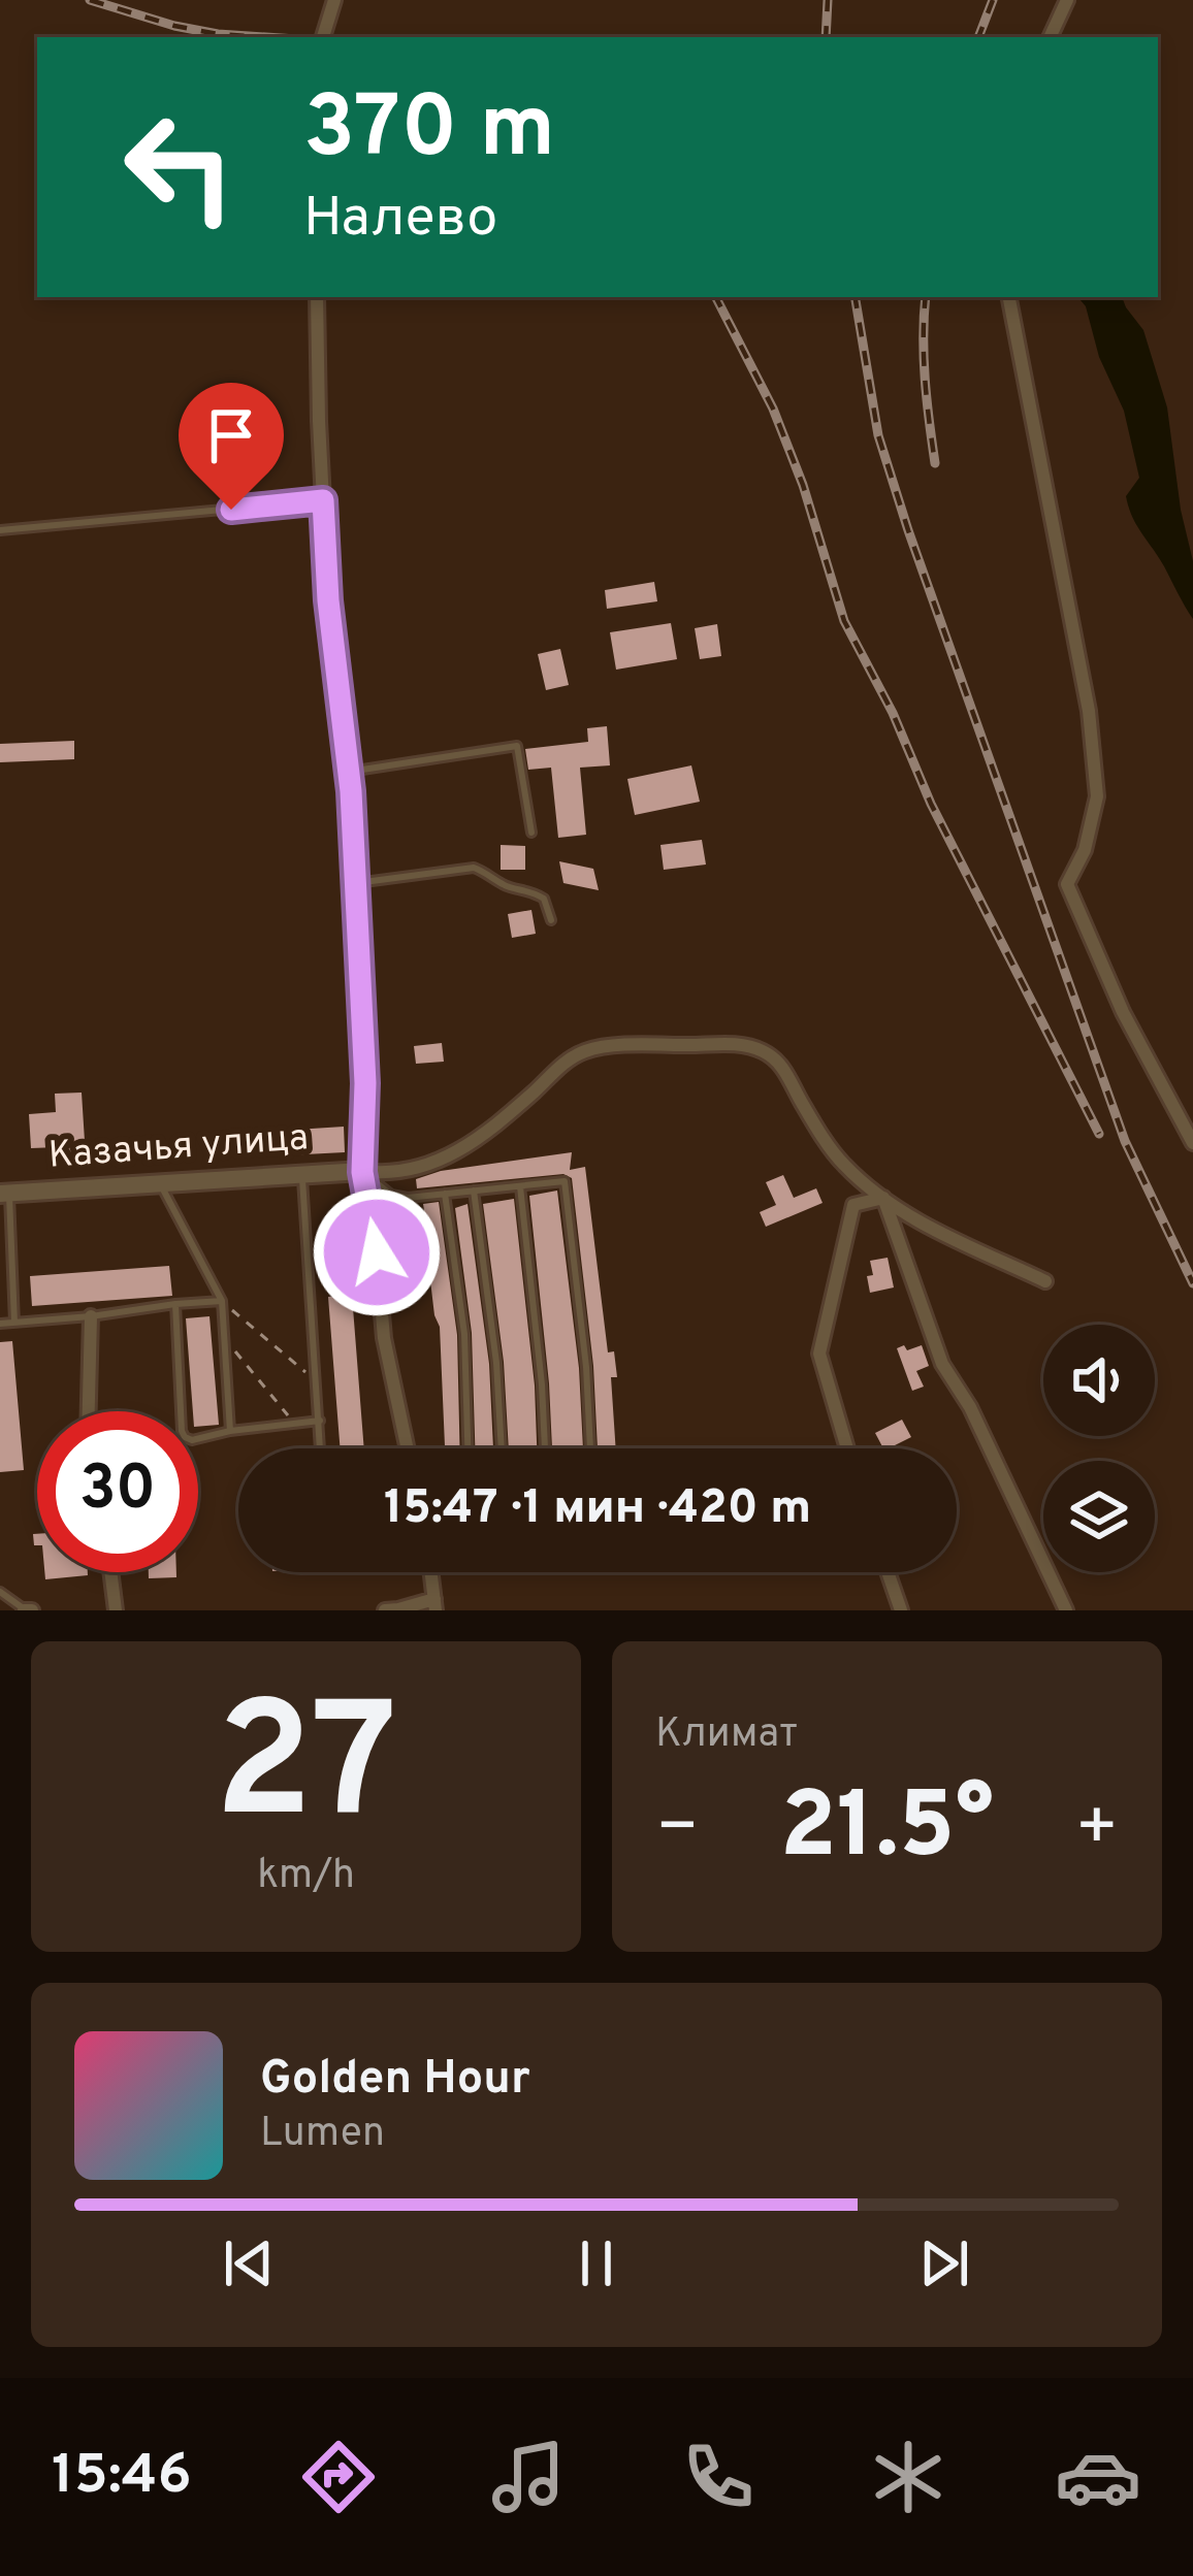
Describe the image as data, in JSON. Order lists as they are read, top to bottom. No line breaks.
{"streets":{"street":["Казачья улица"]},"page":{"turn":["370 m","Налево"],"limit":"30","trip":"15:47 · 1 мин · 420 m","tile":[["27","km/h"],"Климат"],"heat":["−","21.5°","+"],"song":["Golden Hour","Lumen"],"tabs":"15:46"}}
